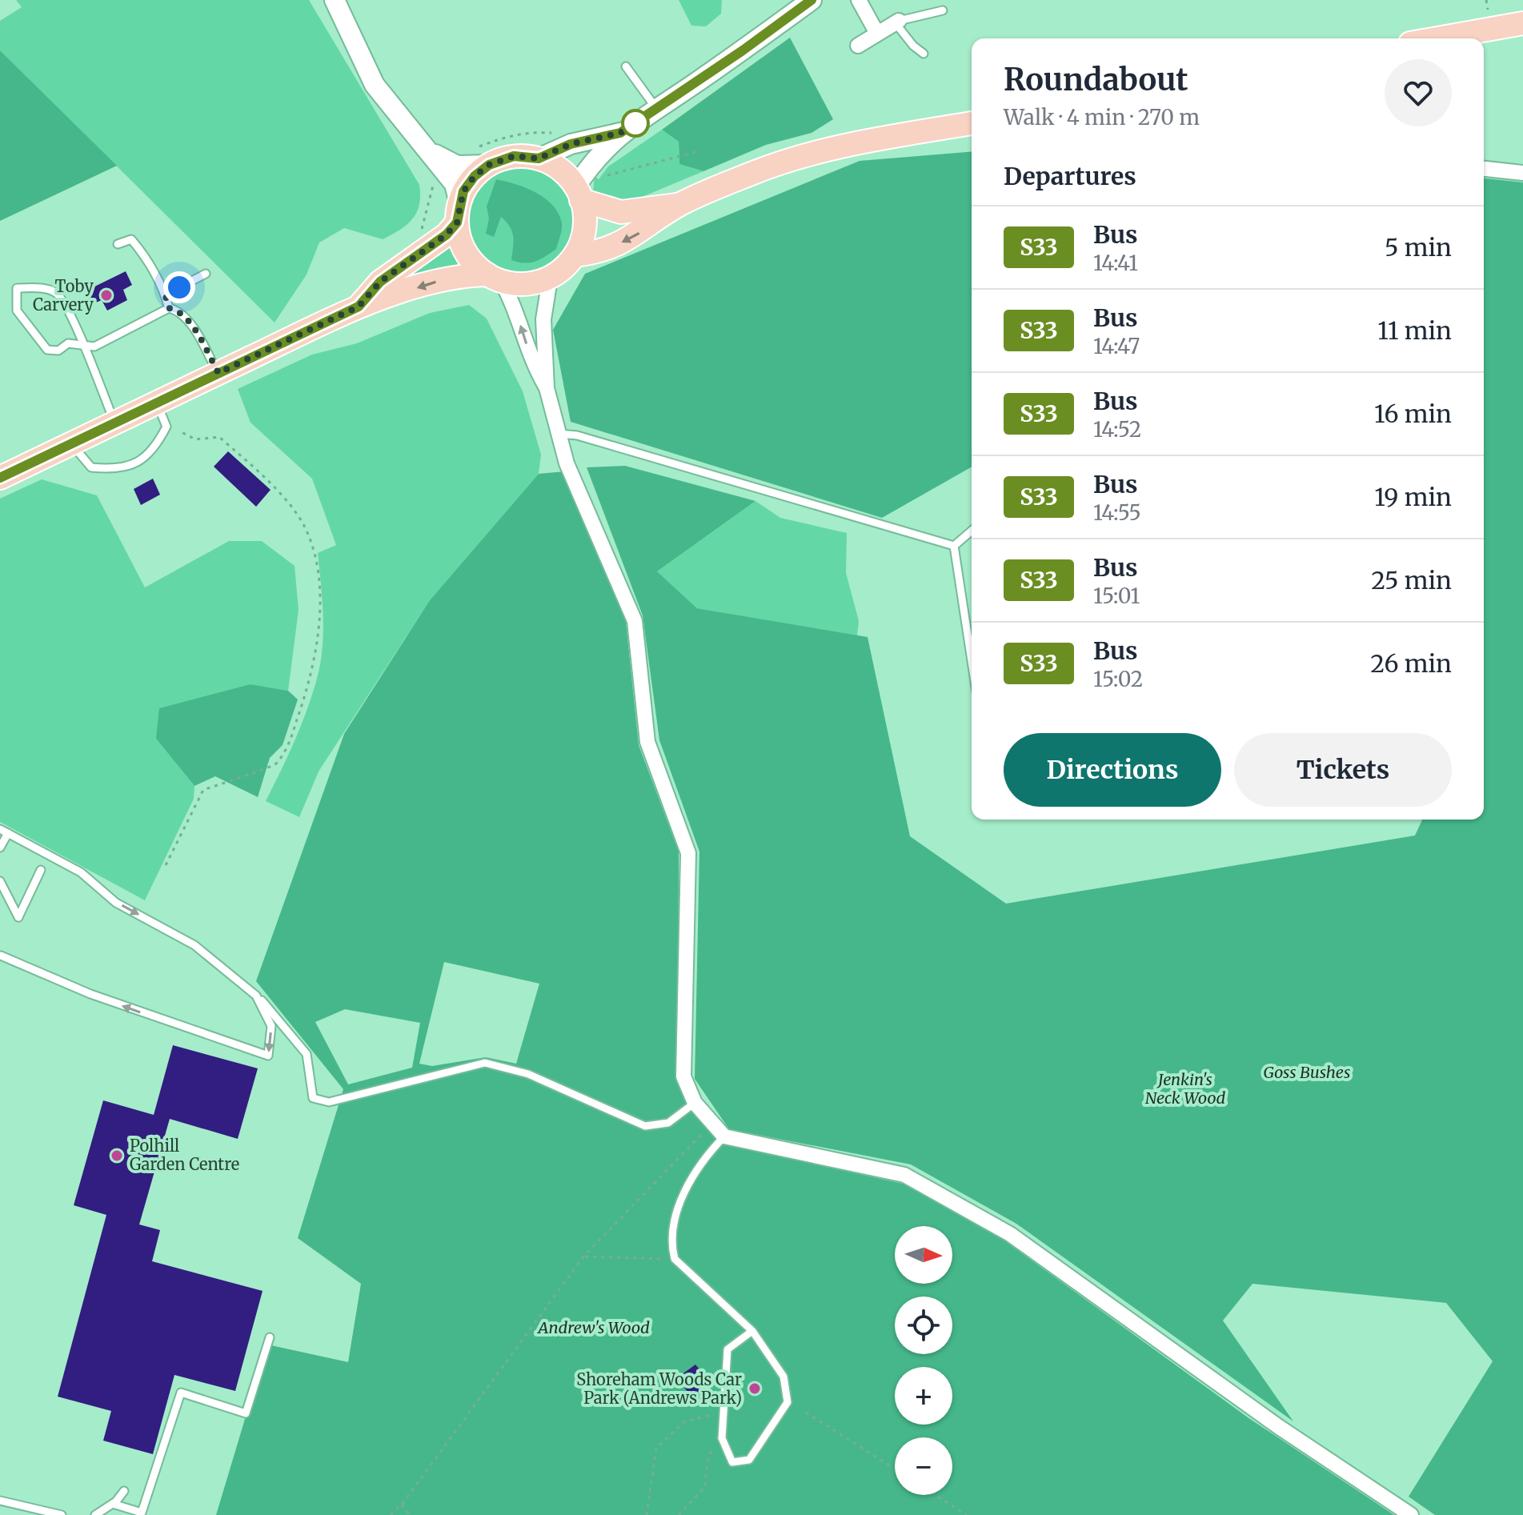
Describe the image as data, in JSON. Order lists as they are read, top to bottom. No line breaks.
{"parks":["Goss Bushes","Jenkin's Neck Wood","Andrew's Wood"],"places":["Toby Carvery","Polhill Garden Centre","Shoreham Woods Car Park (Andrews Park)"],"lines":["bus line S33"],"north":"right","page":{"heading":[["Roundabout","Walk · 4 min · 270 m"],"Departures"],"list":[{"mark":"S33","name":"Bus","note":"14:41","value":"5 min"},{"mark":"S33","name":"Bus","note":"14:47","value":"11 min"},{"mark":"S33","name":"Bus","note":"14:52","value":"16 min"},{"mark":"S33","name":"Bus","note":"14:55","value":"19 min"},{"mark":"S33","name":"Bus","note":"15:01","value":"25 min"},{"mark":"S33","name":"Bus","note":"15:02","value":"26 min"}],"buttons":["Directions","Tickets"],"map_buttons":["+","−"]}}
